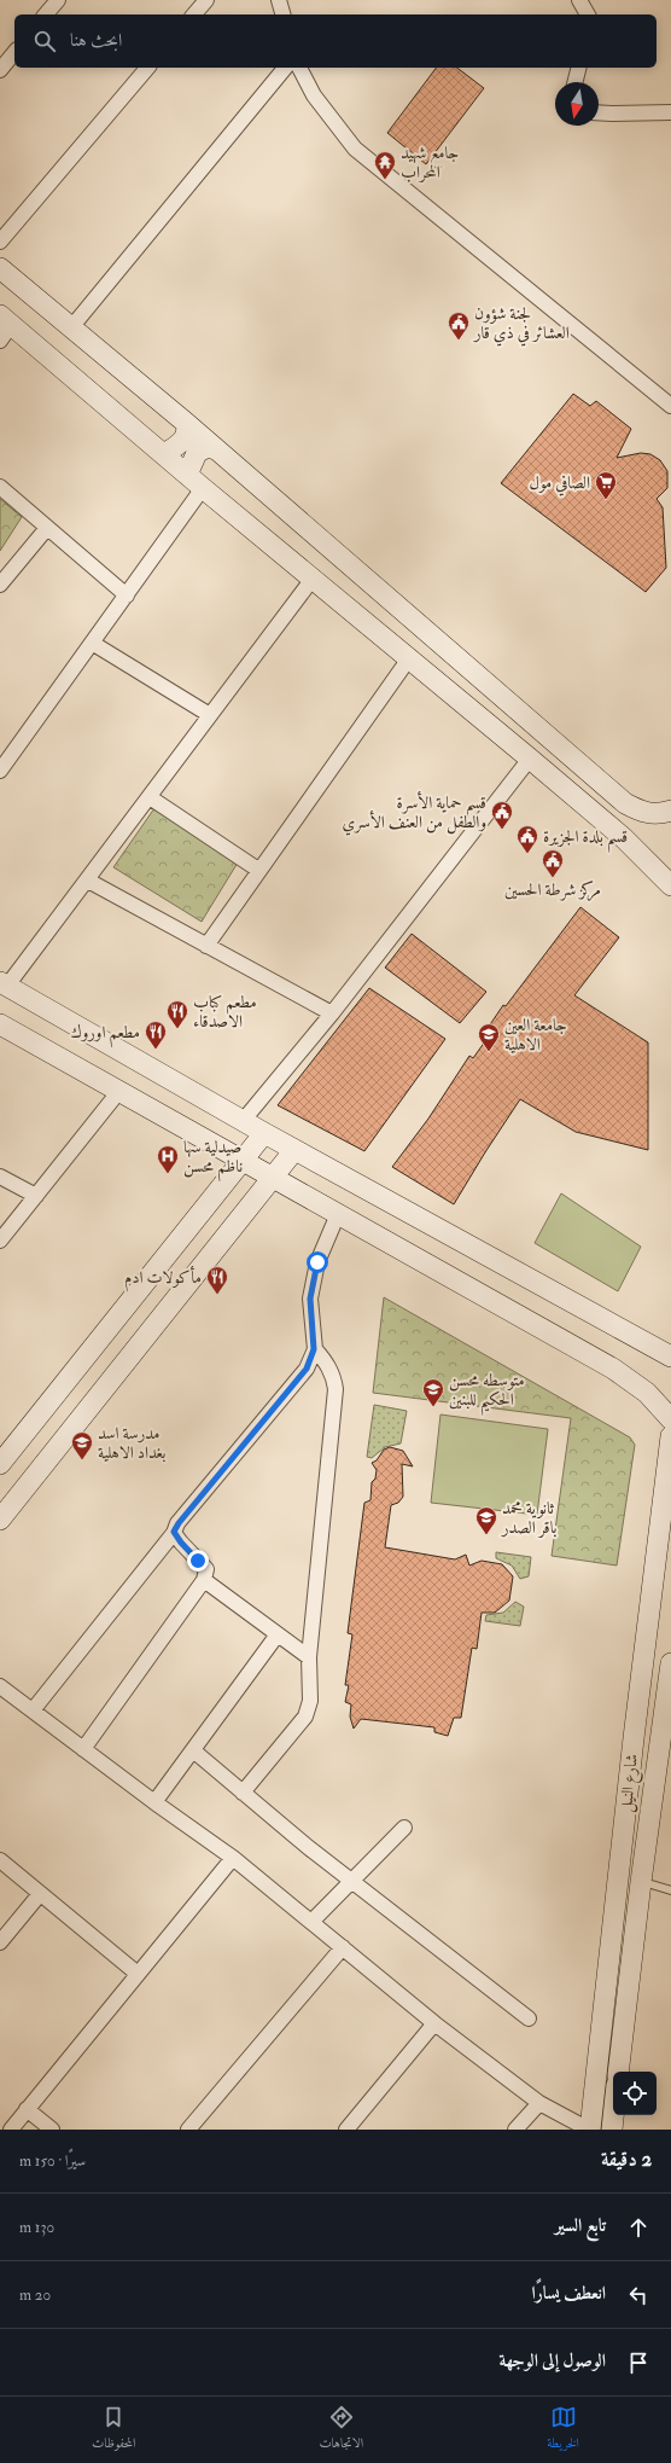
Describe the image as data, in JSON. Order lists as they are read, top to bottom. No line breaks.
{"streets":{"main road":["شارع النيل"]},"places":{"temple":["جامع شهيد المحراب"],"public building":["لجنة شؤون العشائر في ذي قار","قسم حماية الأسرة والطفل من العنف الأسري","قسم بلدة الجزيرة","مركز شرطة الحسين"],"supermarket":["الصافي مول"],"restaurant":["مطعم كباب الاصدقاء","مطعم اوروك","مأكولات ادم"],"school or university":["جامعة العين الاهلية","متوسطه محسن الحكيم للبنين","مدرسة اسد بغداد الاهلية","ثانوية محمد باقر الصدر"],"hospital":["صيدلية سها ناظم محسن"]},"north":"bottom","page":{"search":"ابحث هنا","heading":["2 دقيقة","سيرًا · 150 m"],"list":[["تابع السير","130 m"],["انعطف يسارًا","20 m"],"الوصول إلى الوجهة"],"nav":["الخريطة","الاتجاهات","المحفوظات"]}}
